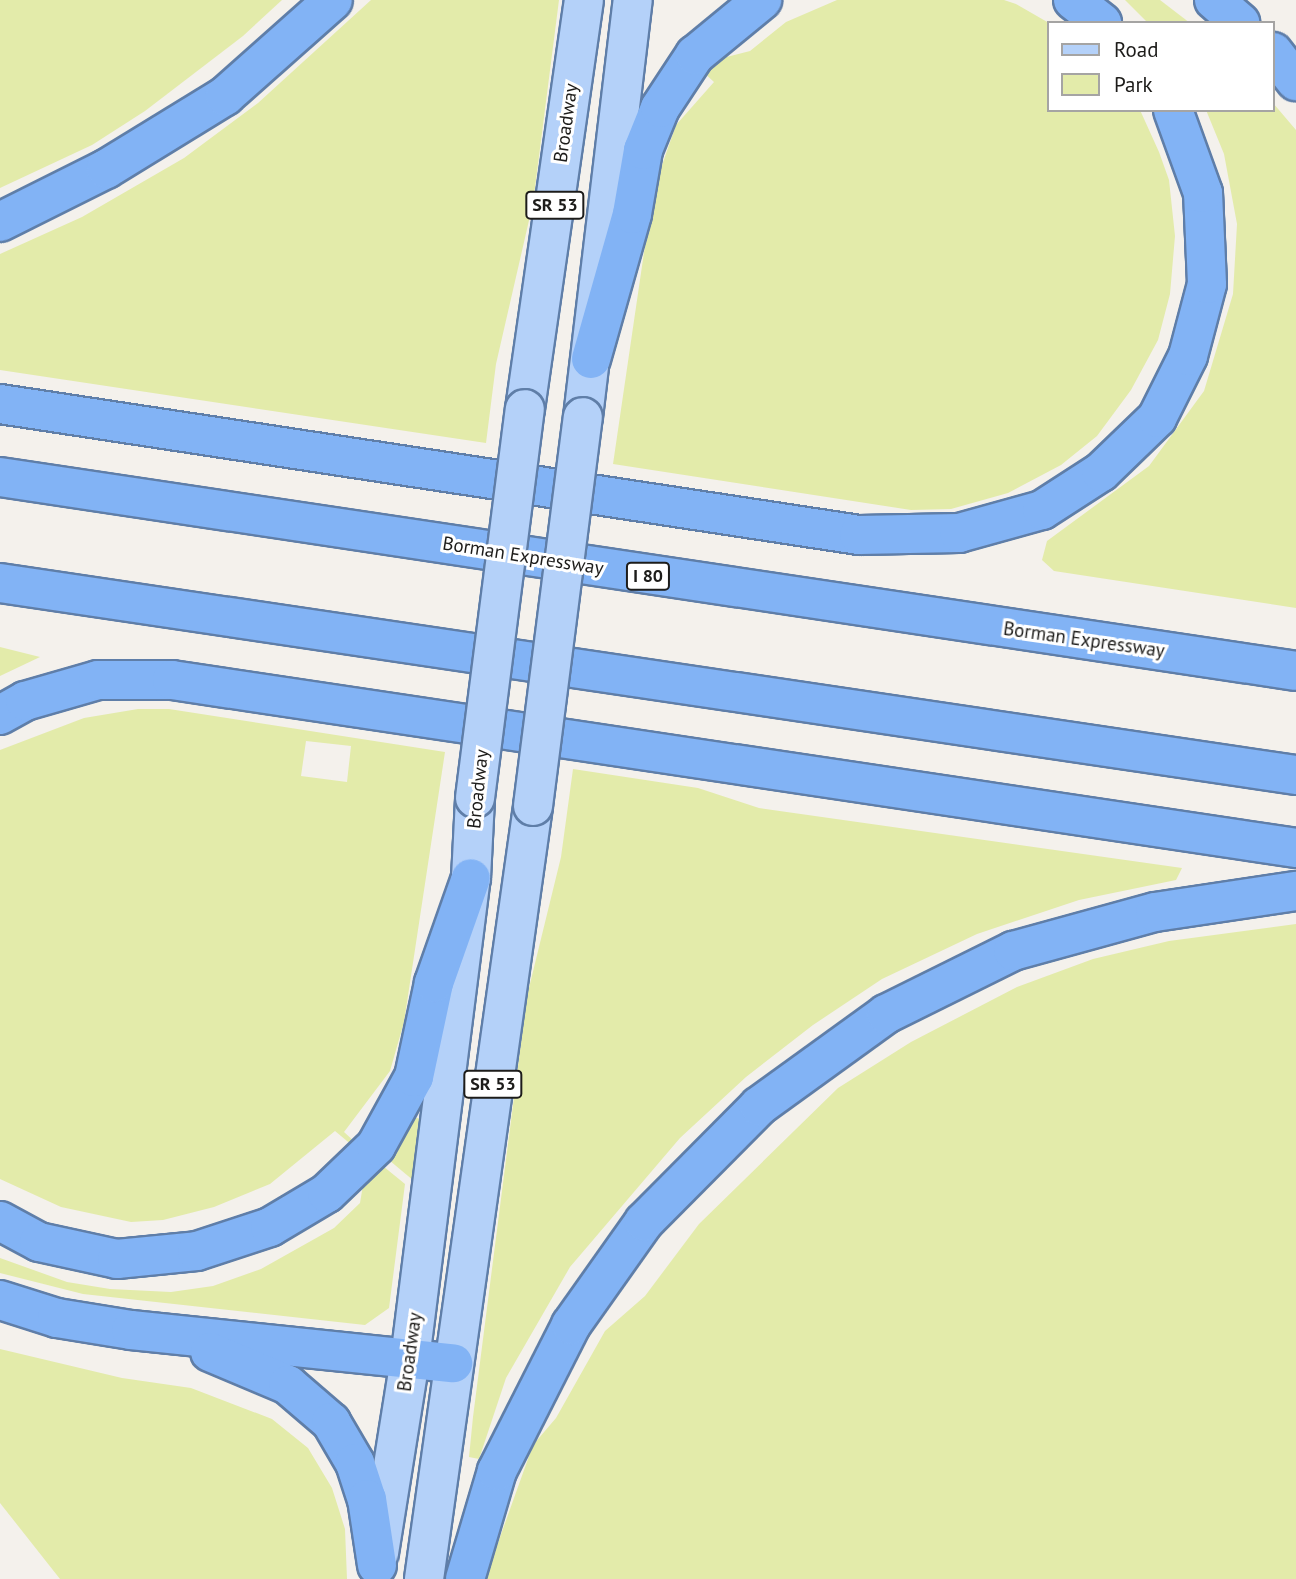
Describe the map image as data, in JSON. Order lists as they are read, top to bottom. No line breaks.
{"streets":{"highway":["Borman Expressway","I 80"],"main road":["Broadway","SR 53"]},"legend":["Road","Park"]}
